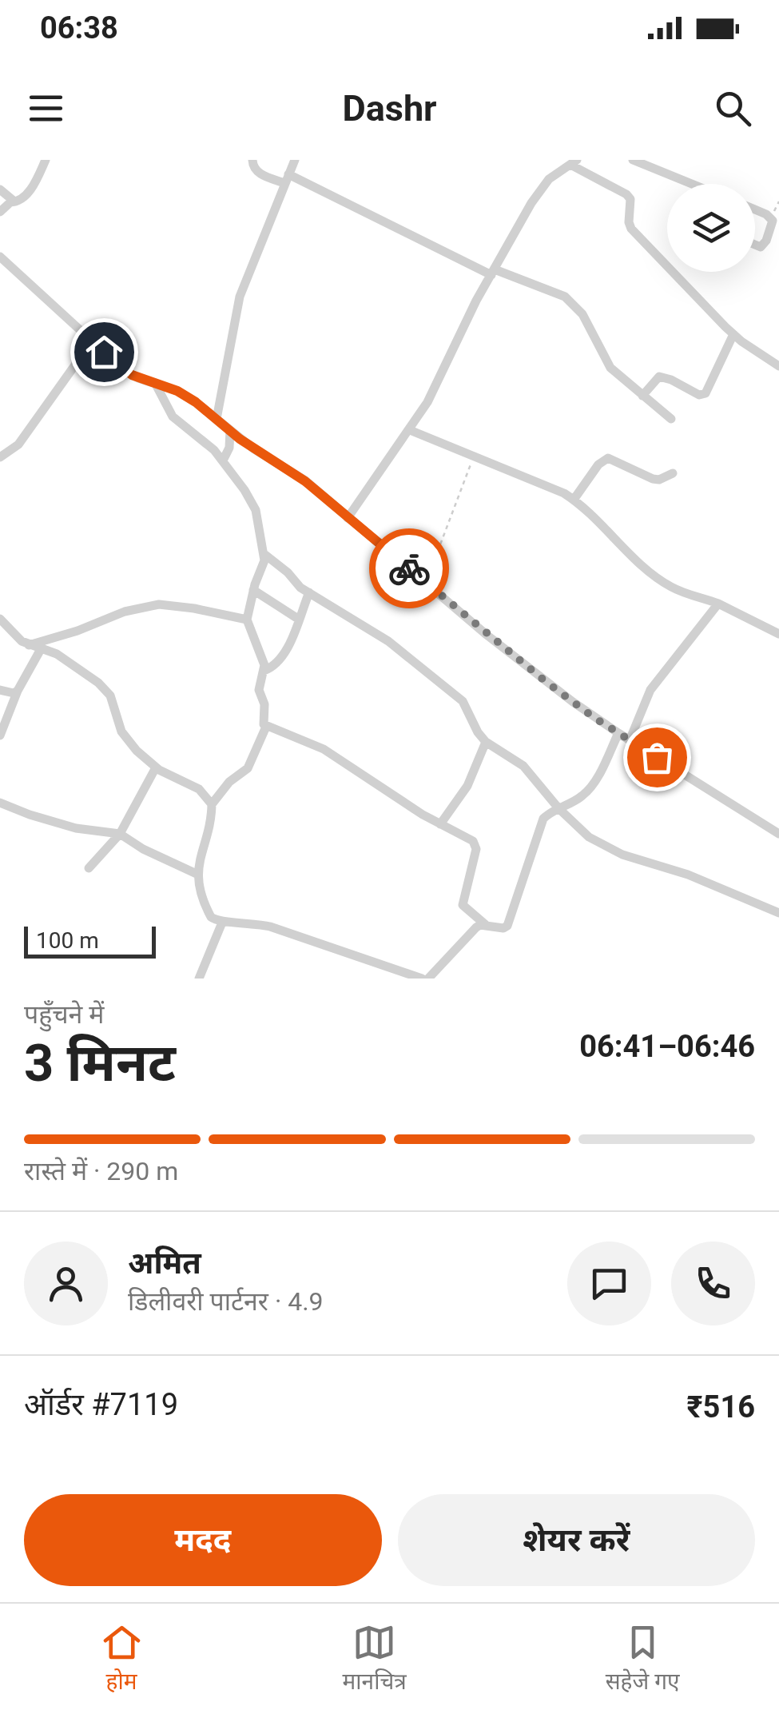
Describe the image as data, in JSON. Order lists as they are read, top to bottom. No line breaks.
{"scale_bar":"100 m","page":{"status":"06:38","header":"Dashr","scale":"100 m","heading":["3 मिनट","पहुँचने में","06:41–06:46"],"panel":["अमित","डिलीवरी पार्टनर · 4.9","ऑर्डर #7119","₹516"],"bar":"रास्ते में · 290 m","buttons":["मदद","शेयर करें"],"tabs":["होम","मानचित्र","सहेजे गए"]}}
